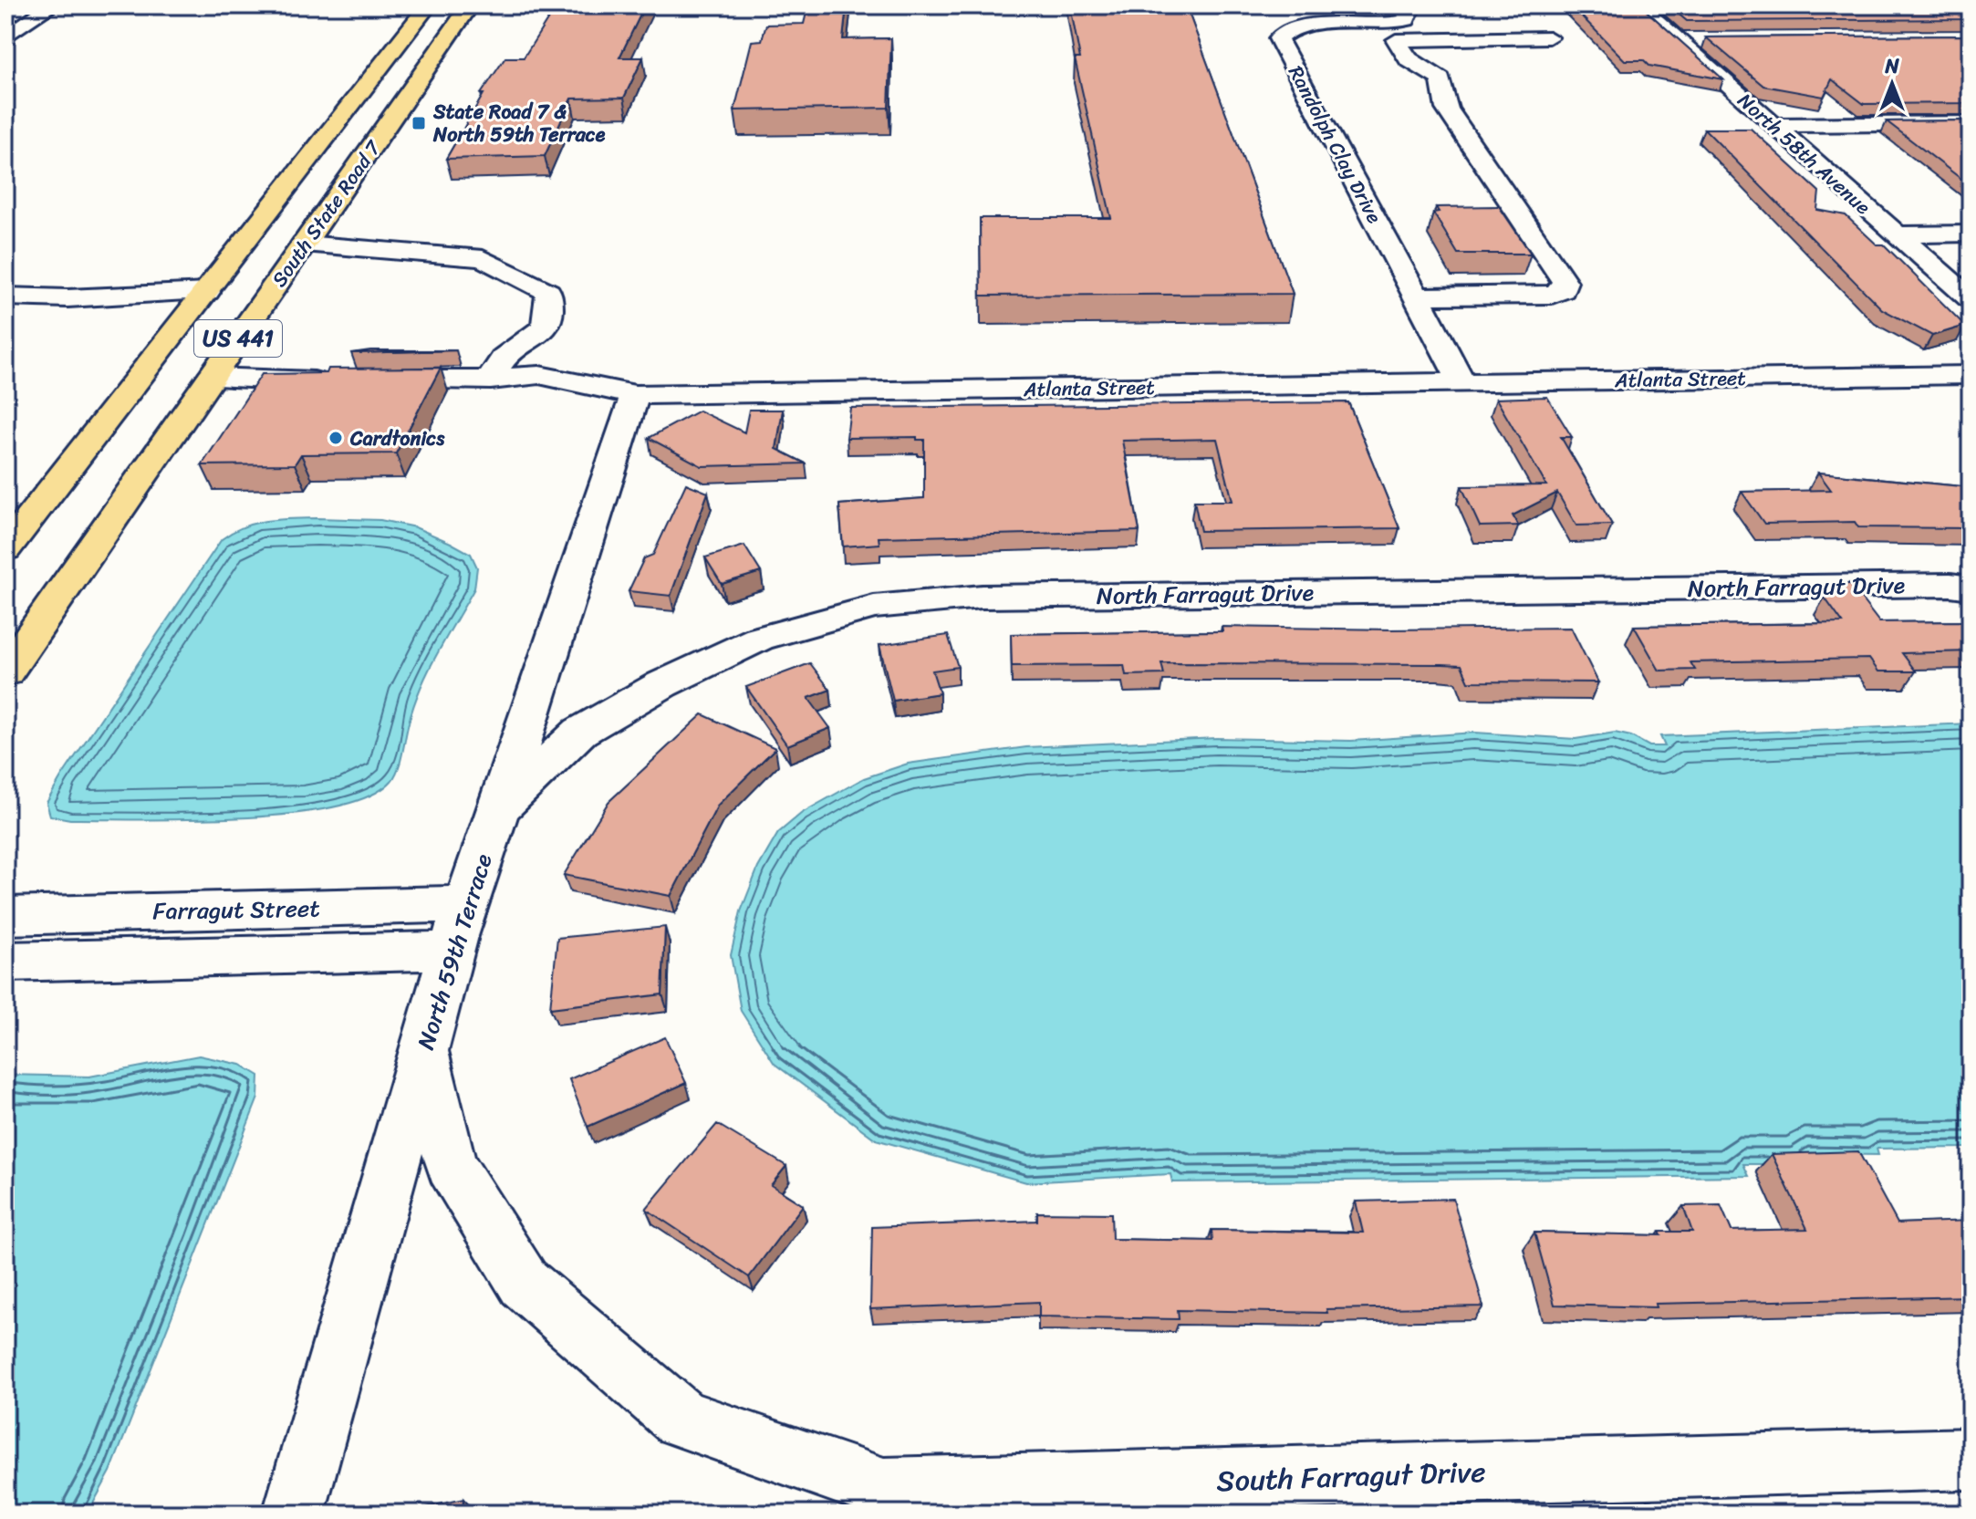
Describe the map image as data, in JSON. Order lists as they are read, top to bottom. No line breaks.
{"streets":{"main road":["South State Road 7","US 441"],"street":["Randolph Clay Drive","North 58th Avenue","Atlanta Street","North Farragut Drive","Farragut Street","North 59th Terrace","South Farragut Drive"]},"crossings":[["Randolph Clay Drive","Atlanta Street"],["South State Road 7","Atlanta Street"],["Atlanta Street","North 59th Terrace"],["North Farragut Drive","North 59th Terrace"],["Farragut Street","North 59th Terrace"],["North 59th Terrace","South Farragut Drive"]],"places":{"transit":["State Road 7 & North 59th Terrace"],"other":["Cardtonics"]},"north":"top"}
